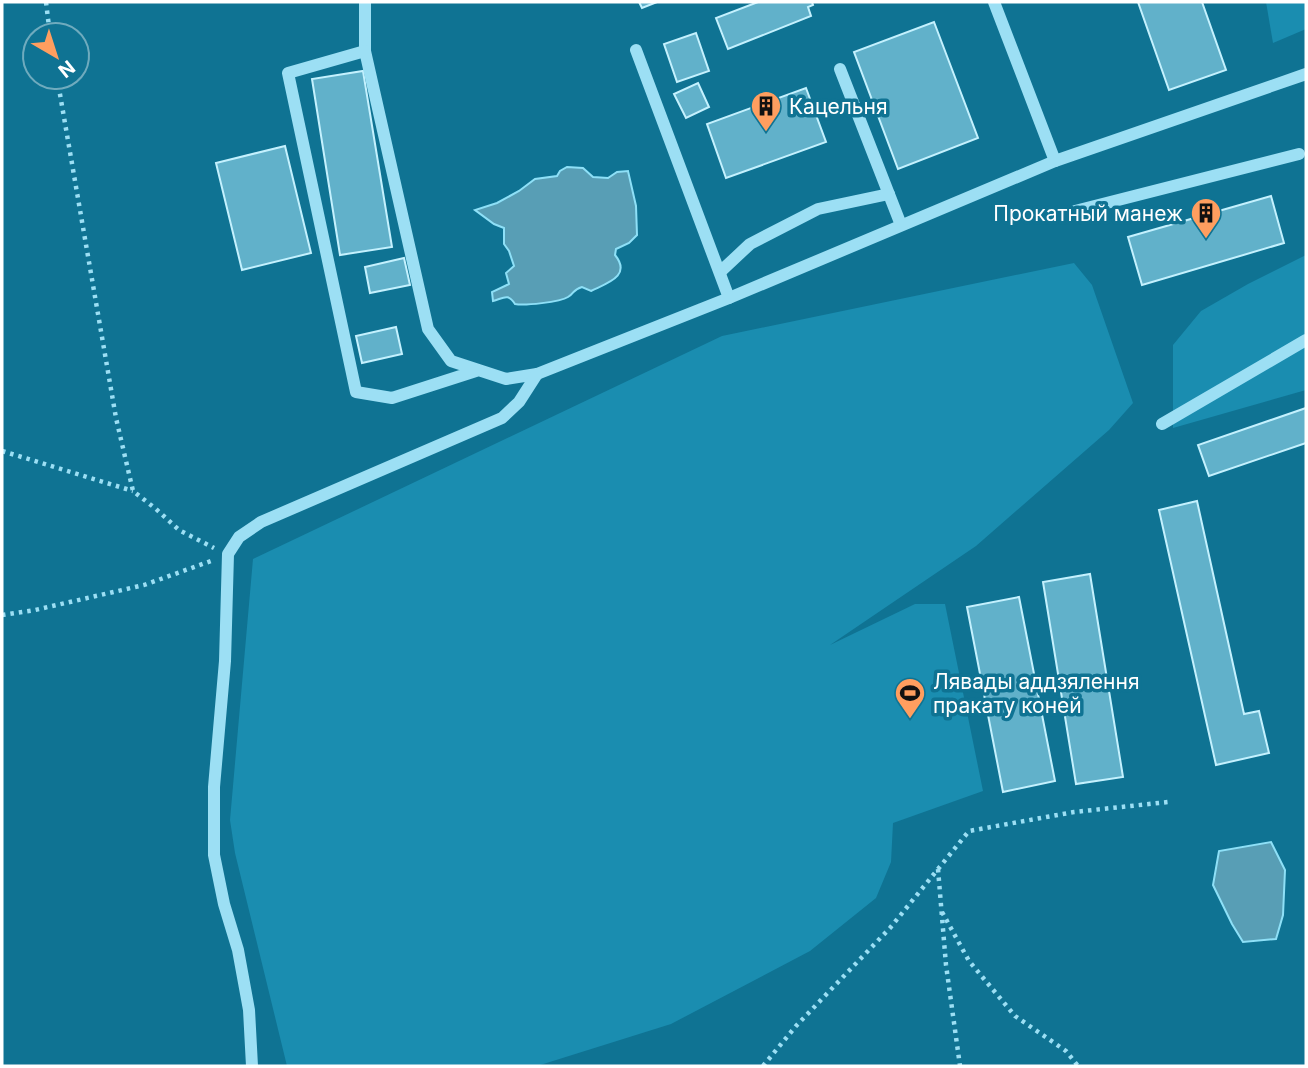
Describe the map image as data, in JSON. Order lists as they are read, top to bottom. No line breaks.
{"places":{"building":["Кацельня","Прокатный манеж"],"sports":["Лявады аддзялення пракату коней"]},"north":"bottom right"}
